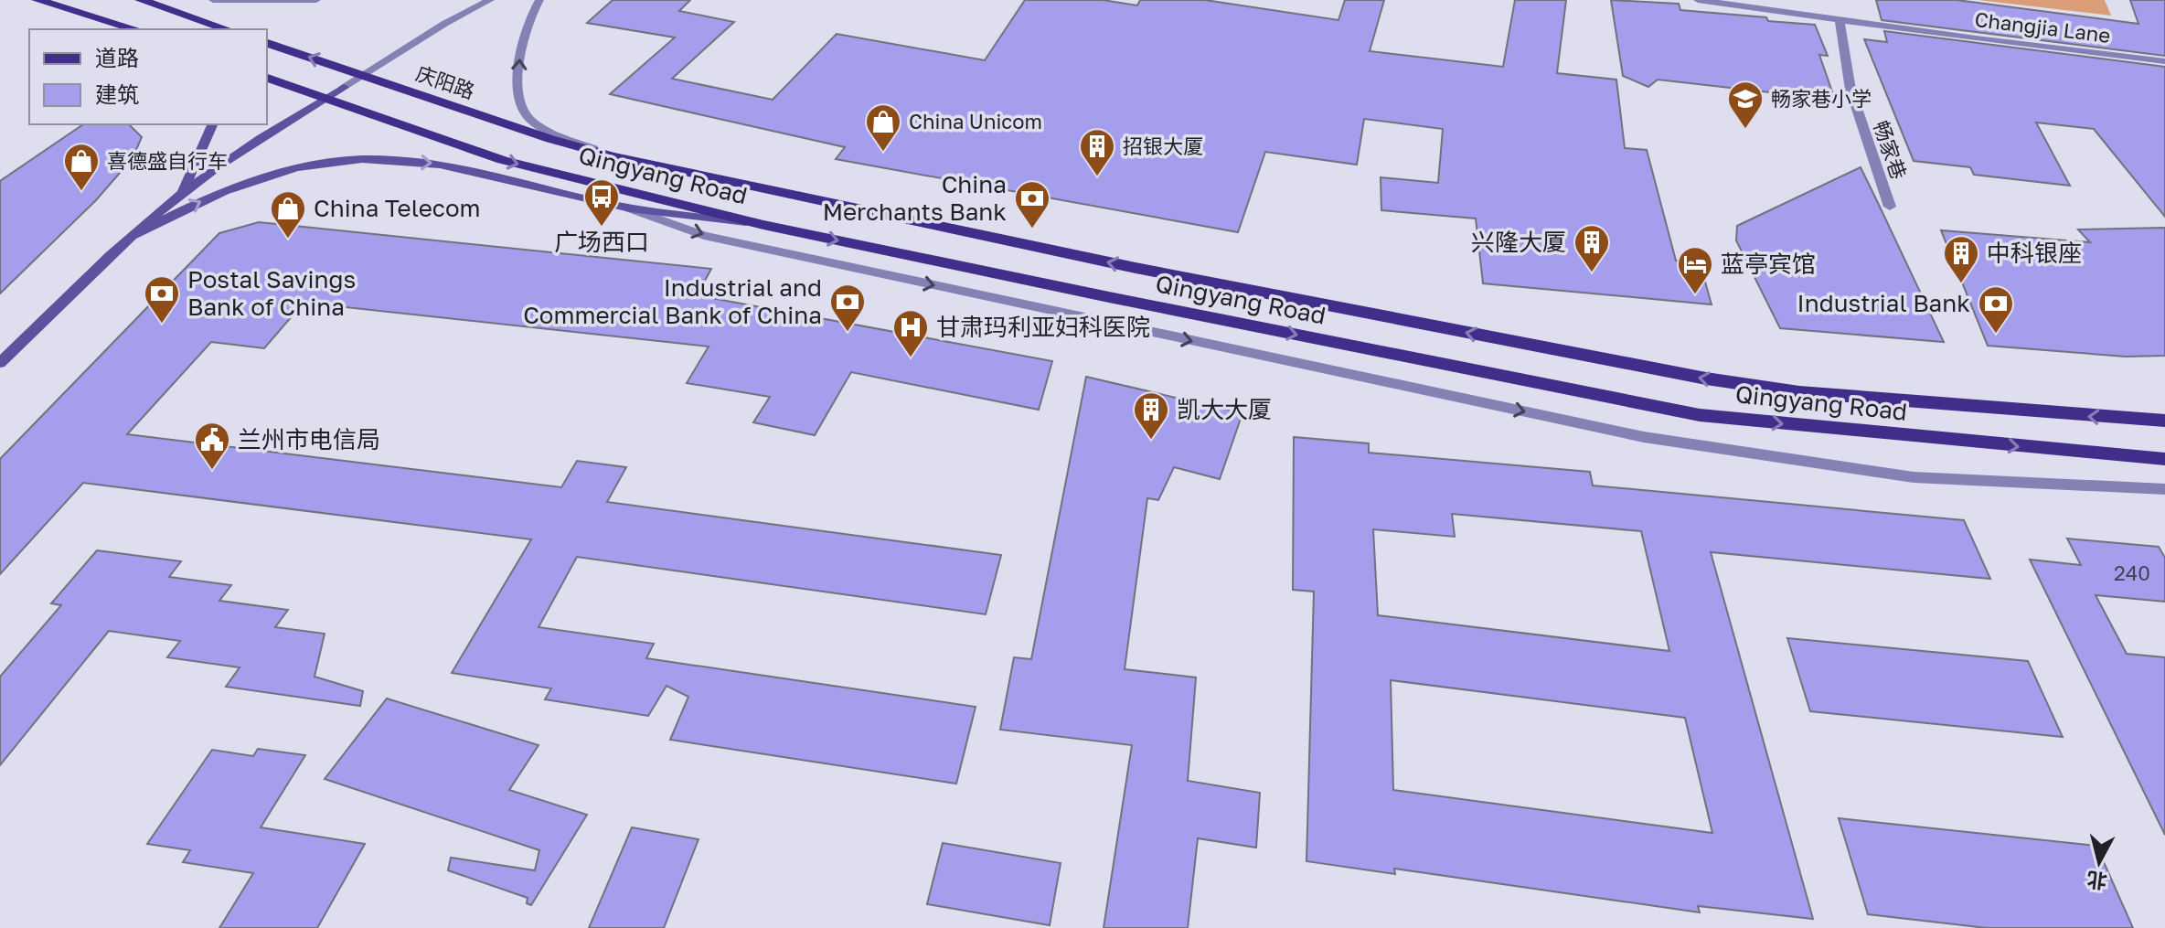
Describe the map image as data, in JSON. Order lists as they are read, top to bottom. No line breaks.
{"streets":{"main road":["庆阳路","Qingyang Road"],"street":["Changjia Lane","畅家巷"]},"crossings":[["Changjia Lane","畅家巷"],["庆阳路","Qingyang Road"]],"places":{"school or university":["畅家巷小学"],"shop":["China Unicom","喜德盛自行车","China Telecom"],"building":["招银大厦","兴隆大厦","中科银座","凯大大厦"],"bus stop":["广场西口"],"bank":["China Merchants Bank","Postal Savings Bank of China","Industrial and Commercial Bank of China","Industrial Bank"],"hotel":["蓝亭宾馆"],"hospital":["甘肃玛利亚妇科医院"],"public building":["兰州市电信局"]},"house_numbers":["240"],"legend":["道路","建筑"],"north":"bottom"}
